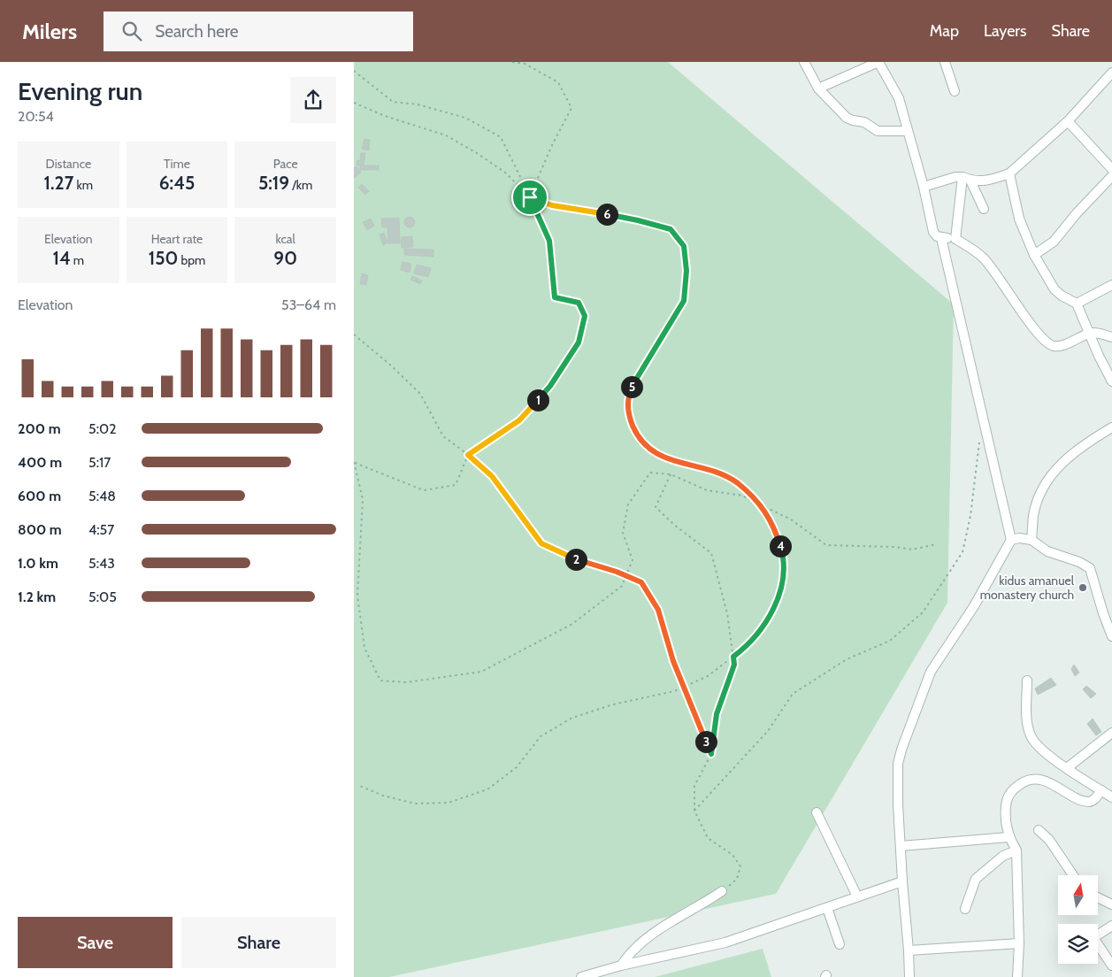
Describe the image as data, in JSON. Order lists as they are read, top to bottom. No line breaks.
{"places":["kidus amanuel monastery church"],"north":"top","page":{"header":"Milers","search":"Search here","nav":["Map","Layers","Share"],"heading":["Evening run","20:54"],"stats":[["Distance","1.27 km"],["Time","6:45"],["Pace","5:19 /km"],["Elevation","14 m"],["Heart rate","150 bpm"],["kcal","90"]],"pins":["6","5","1","4","2","3"],"chart":["Elevation","53–64 m"],"list":[{"name":"200 m","note":"5:02"},{"name":"400 m","note":"5:17"},{"name":"600 m","note":"5:48"},{"name":"800 m","note":"4:57"},{"name":"1.0 km","note":"5:43"},{"name":"1.2 km","note":"5:05"}],"buttons":["Save","Share"]}}
